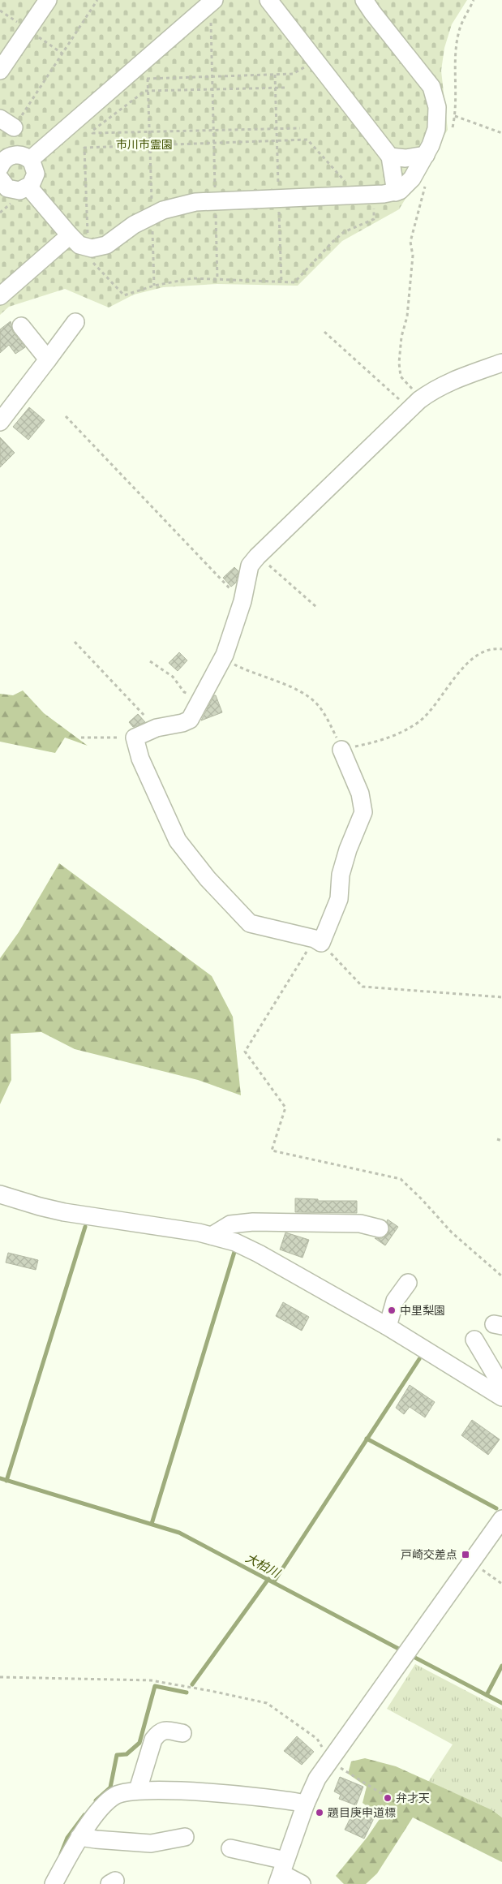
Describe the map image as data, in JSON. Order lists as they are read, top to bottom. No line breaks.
{"water":["大柏川"],"parks":["市川市霊園"],"places":{"other":["中里梨園","弁才天","題目庚申道標"],"transit":["戸崎交差点"]}}
